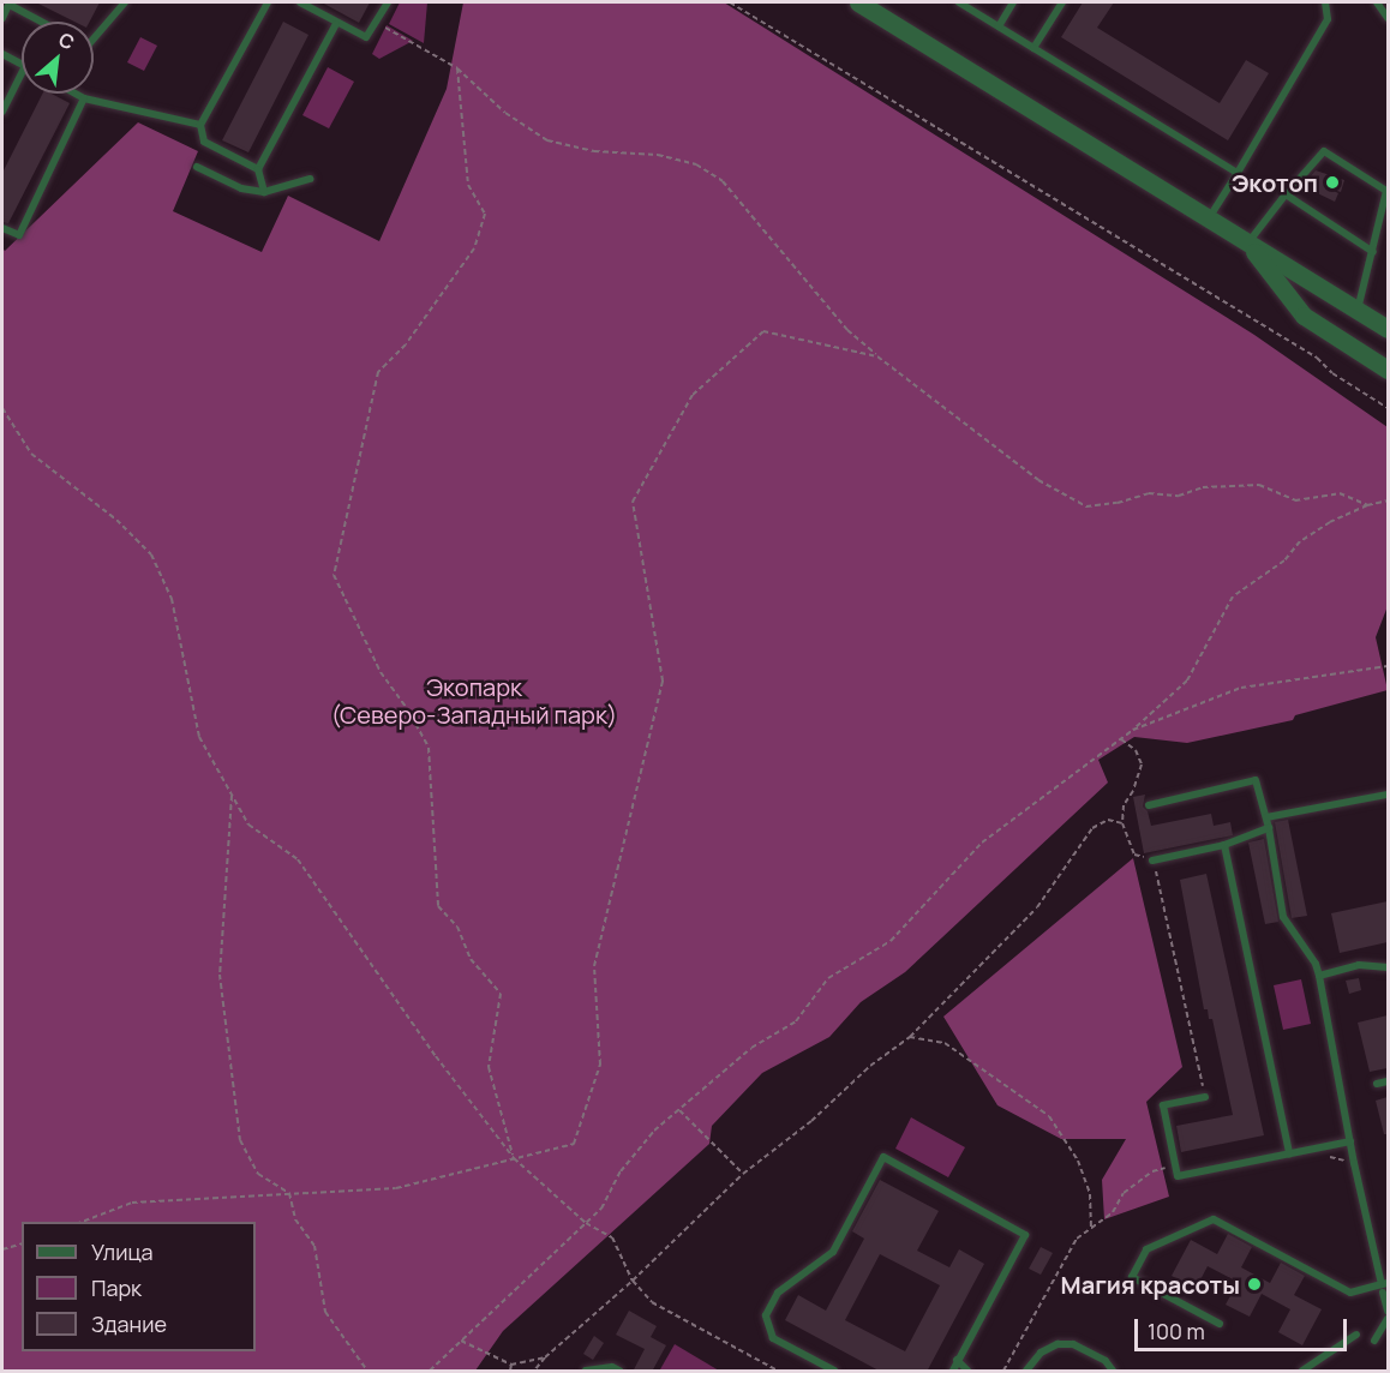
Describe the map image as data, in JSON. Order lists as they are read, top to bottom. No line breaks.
{"parks":["Экопарк (Северо-Западный парк)"],"places":["Экотоп","Магия красоты"],"legend":["Улица","Парк","Здание"],"scale_bar":"100 m","north":"top right"}
